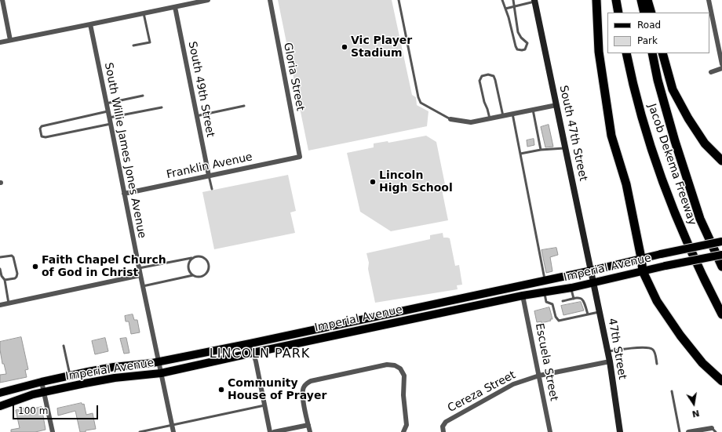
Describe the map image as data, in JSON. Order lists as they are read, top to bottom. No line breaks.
{"streets":{"highway":["Jacob Dekema Freeway"],"main road":["South 47th Street","Imperial Avenue","47th Street"],"street":["Gloria Street","South 49th Street","South Willie James Jones Avenue","Franklin Avenue","Escuela Street","Cereza Street"]},"crossings":[["Gloria Street","Franklin Avenue"],["South 49th Street","Franklin Avenue"],["South 47th Street","Imperial Avenue"],["South 47th Street","47th Street"],["South Willie James Jones Avenue","Franklin Avenue"],["South Willie James Jones Avenue","Imperial Avenue"],["Imperial Avenue","47th Street"],["Imperial Avenue","Escuela Street"],["47th Street","Cereza Street"],["Escuela Street","Cereza Street"]],"districts":["LINCOLN PARK"],"places":["Vic Player Stadium","Lincoln High School","Faith Chapel Church of God in Christ","Community House of Prayer"],"legend":["Road","Park"],"scale_bar":"100 m","north":"bottom"}
